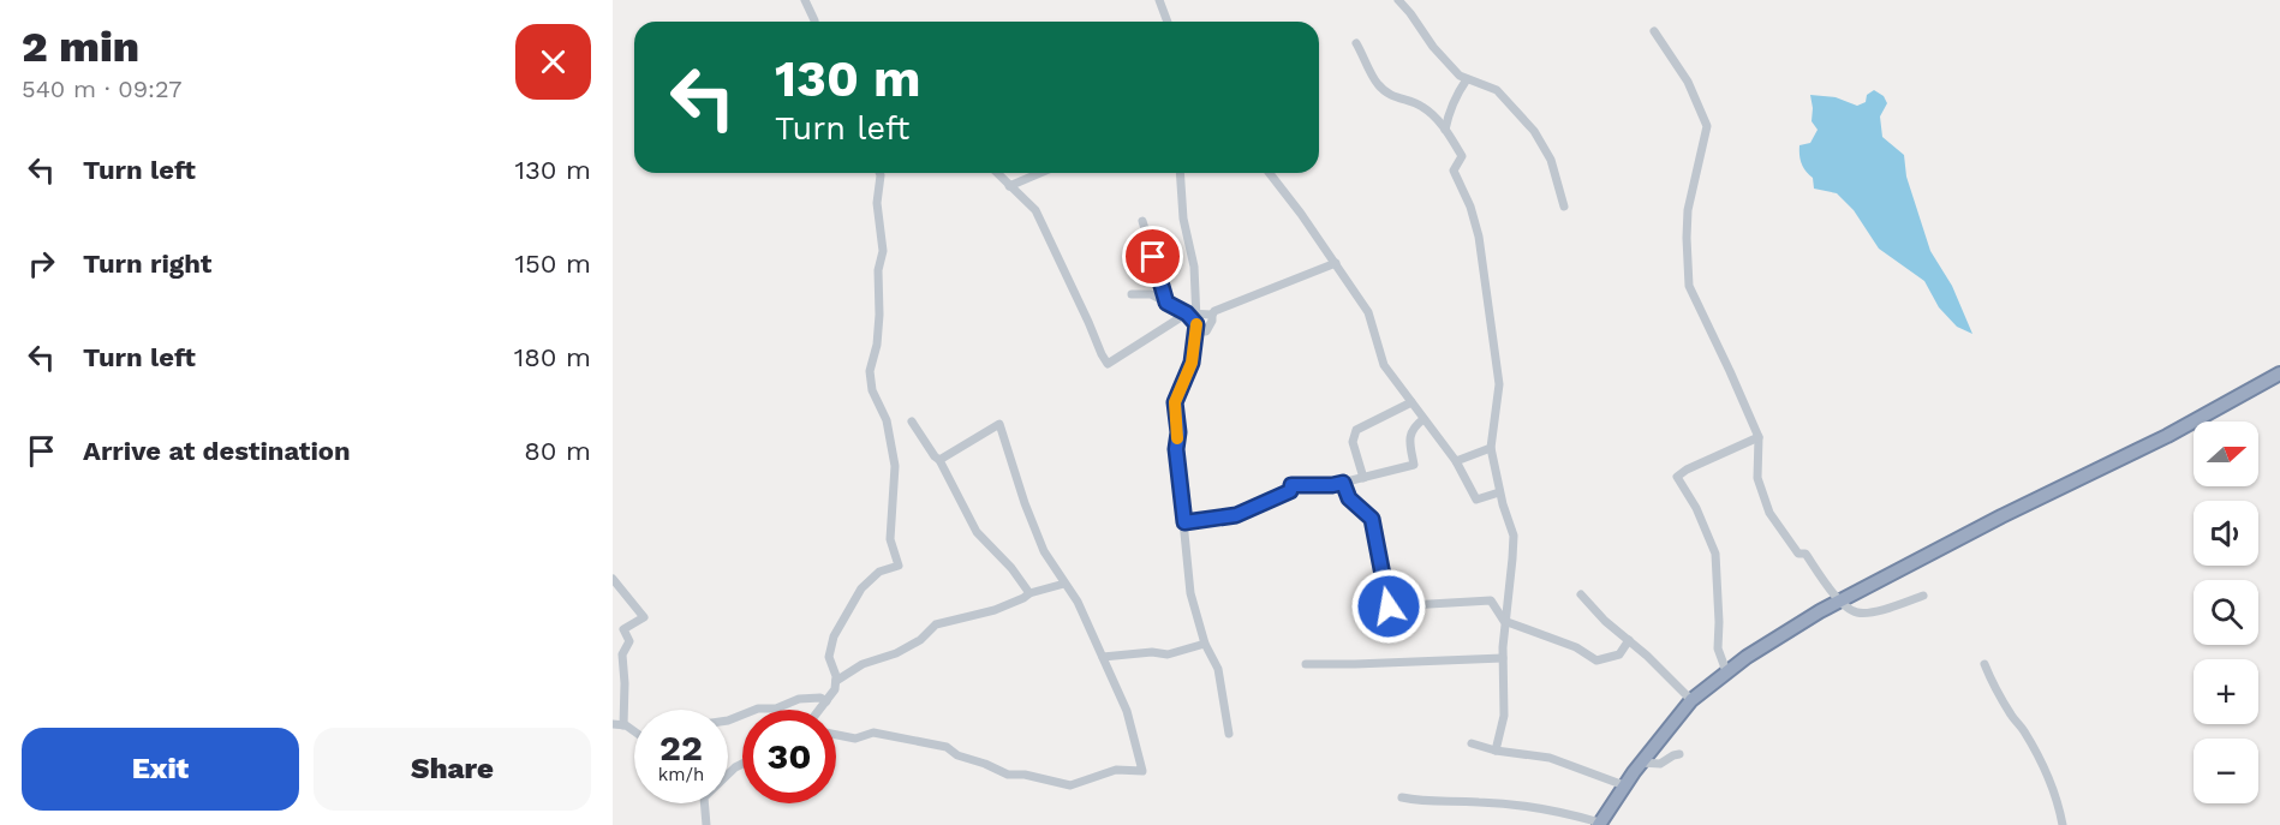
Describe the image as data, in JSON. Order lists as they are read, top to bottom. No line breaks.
{"north":"right","page":{"heading":["2 min","540 m · 09:27"],"turn":["130 m","Turn left"],"list":[{"name":"Turn left","value":"130 m"},{"name":"Turn right","value":"150 m"},{"name":"Turn left","value":"180 m"},{"name":"Arrive at destination","value":"80 m"}],"map_buttons":["+","−"],"speed":"22 km/h","limit":"30","buttons":["Exit","Share"]}}
